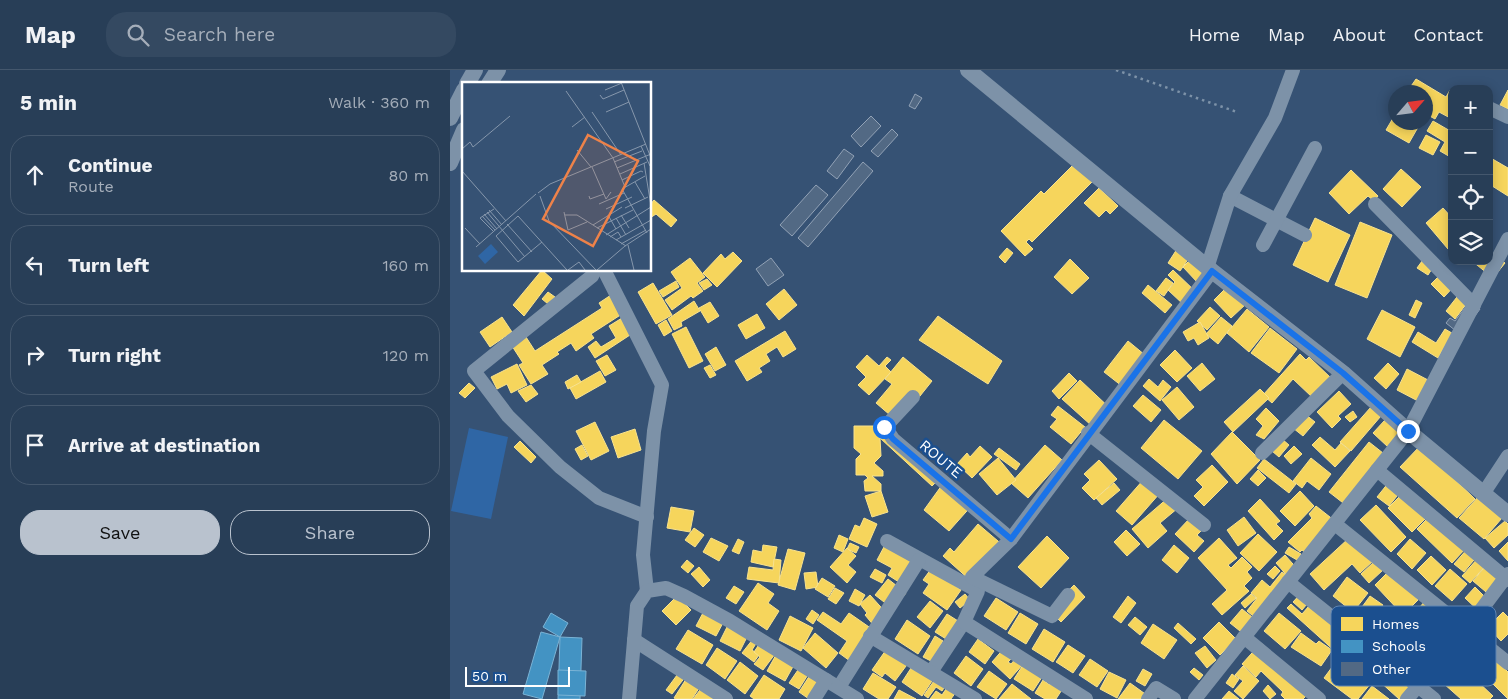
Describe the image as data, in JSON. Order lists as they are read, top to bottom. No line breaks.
{"streets":{"street":["ROUTE"]},"legend":["Homes","Schools","Other"],"scale_bar":"50 m","north":"top right","page":{"header":"Map","search":"Search here","nav":["Home","Map","About","Contact"],"heading":["5 min","Walk · 360 m"],"map_buttons":["+","−"],"list":[["Continue","Route","80 m"],["Turn left","160 m"],["Turn right","120 m"],"Arrive at destination"],"buttons":["Save","Share"],"scale":"50 m"}}
